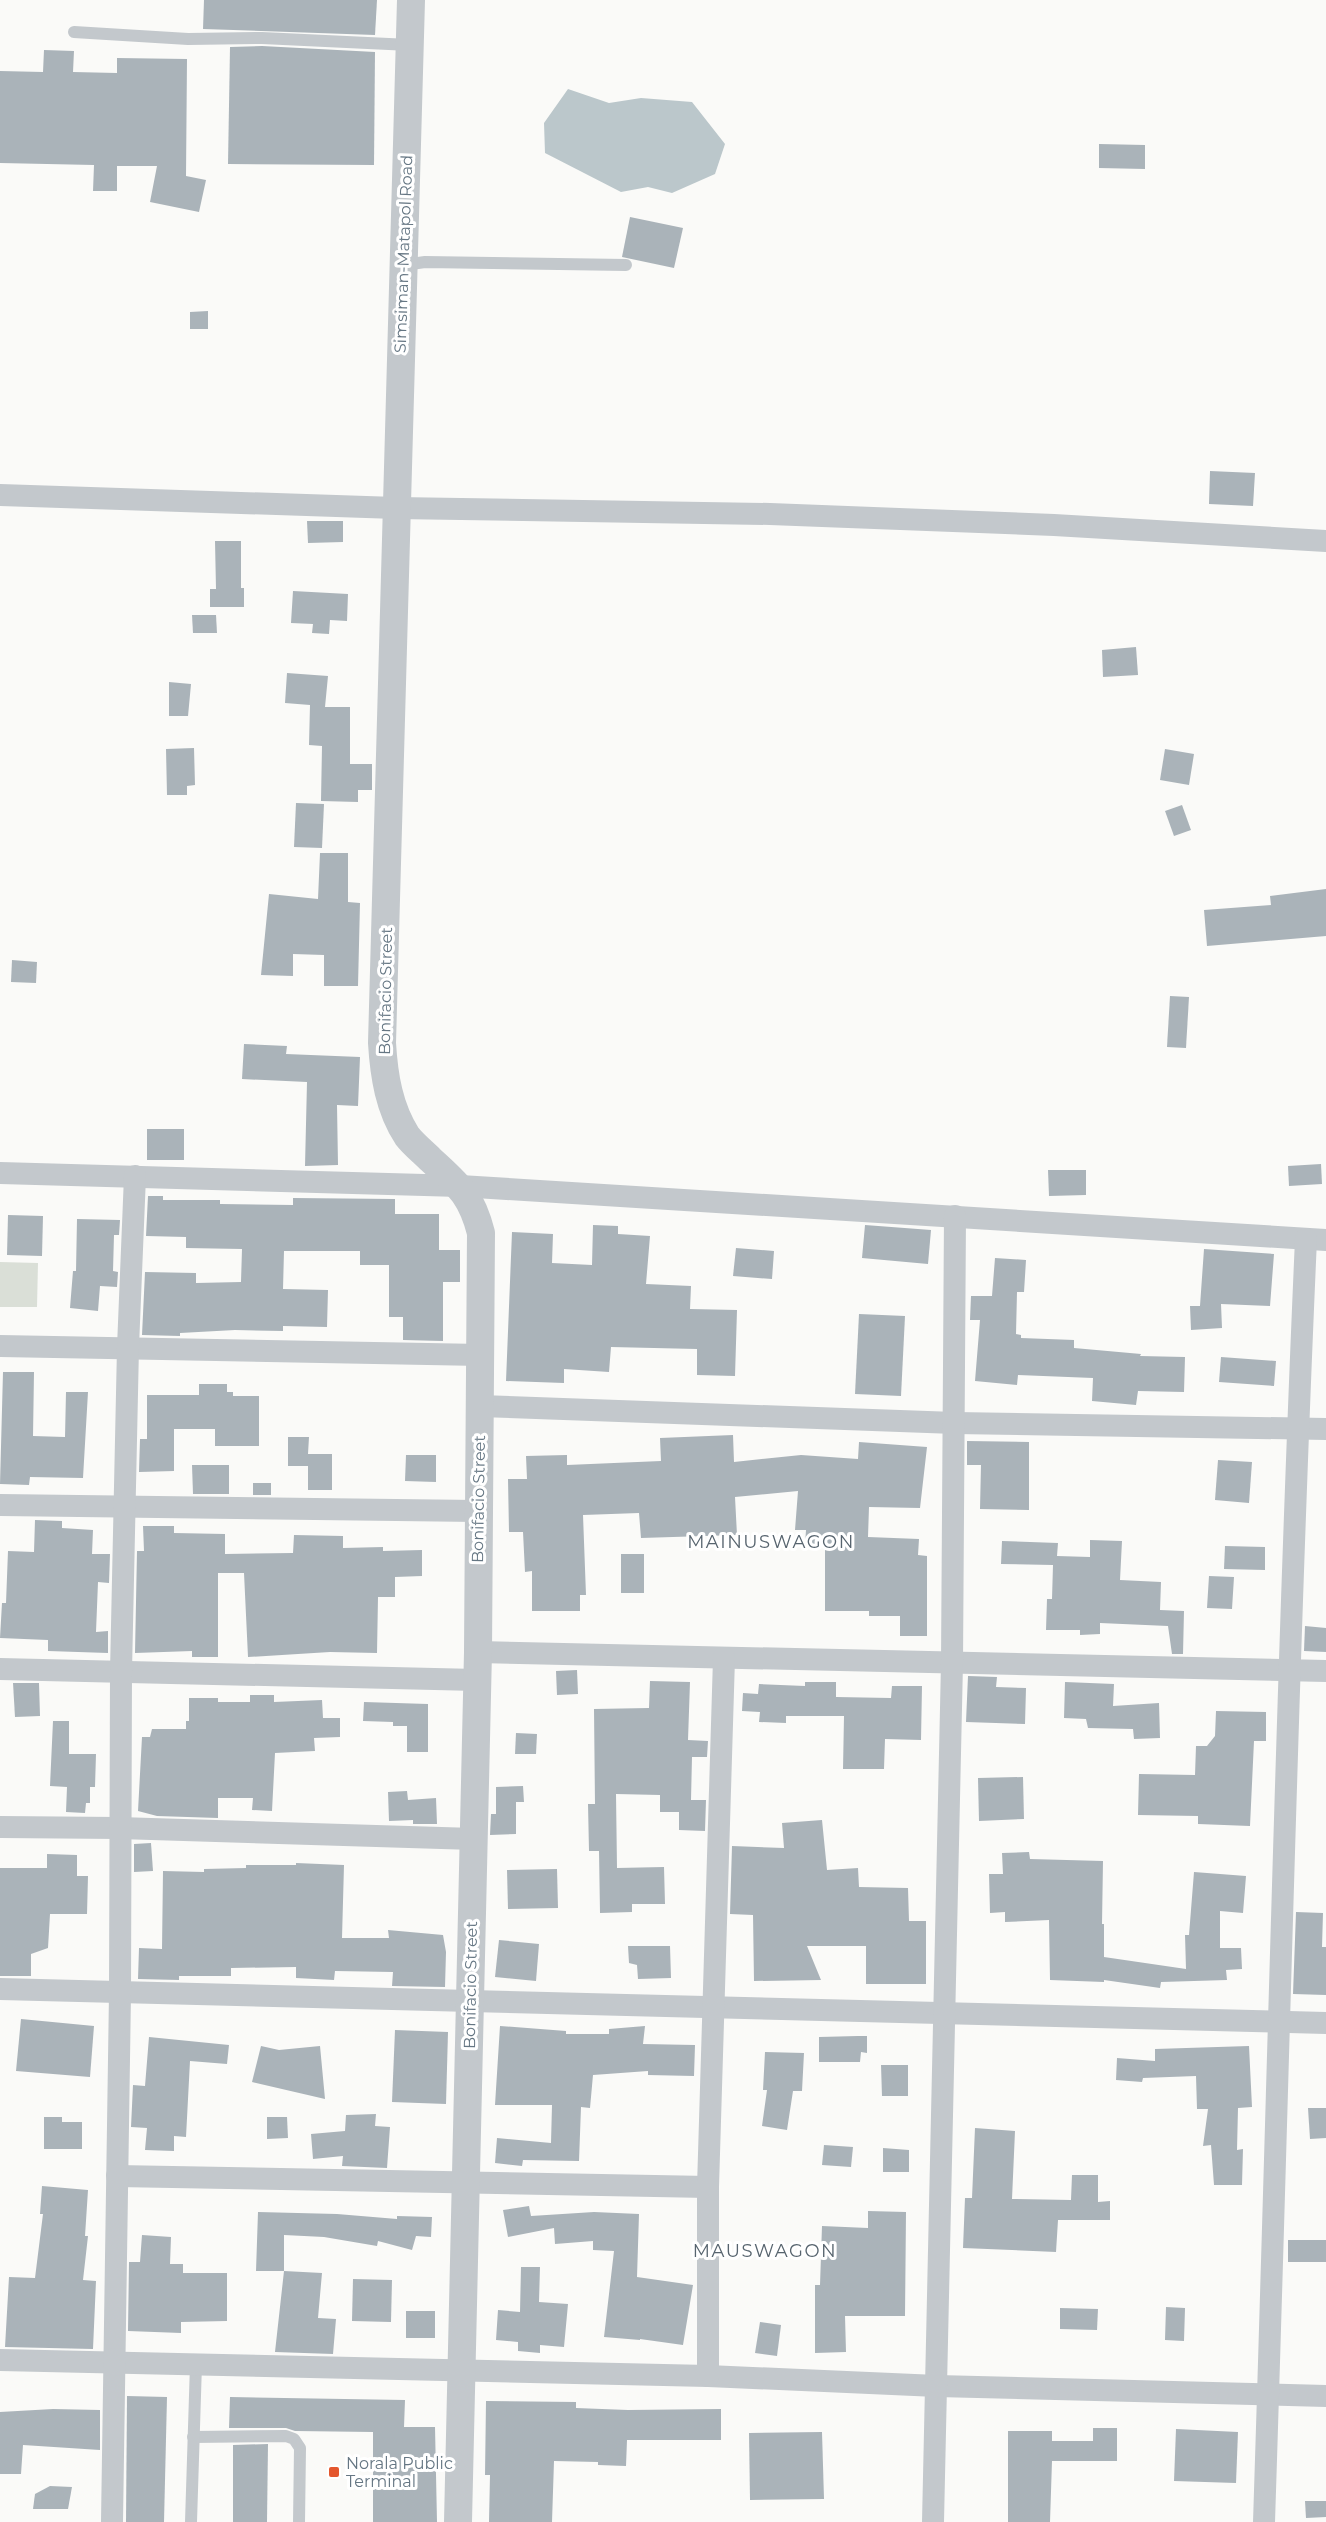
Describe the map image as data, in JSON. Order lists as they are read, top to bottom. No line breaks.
{"streets":{"street":["Simsiman-Matapol Road","Bonifacio Street"]},"crossings":[["Simsiman-Matapol Road","Bonifacio Street"]],"districts":["MAINUSWAGON","MAUSWAGON"],"places":{"transit":["Norala Public Terminal"]}}
